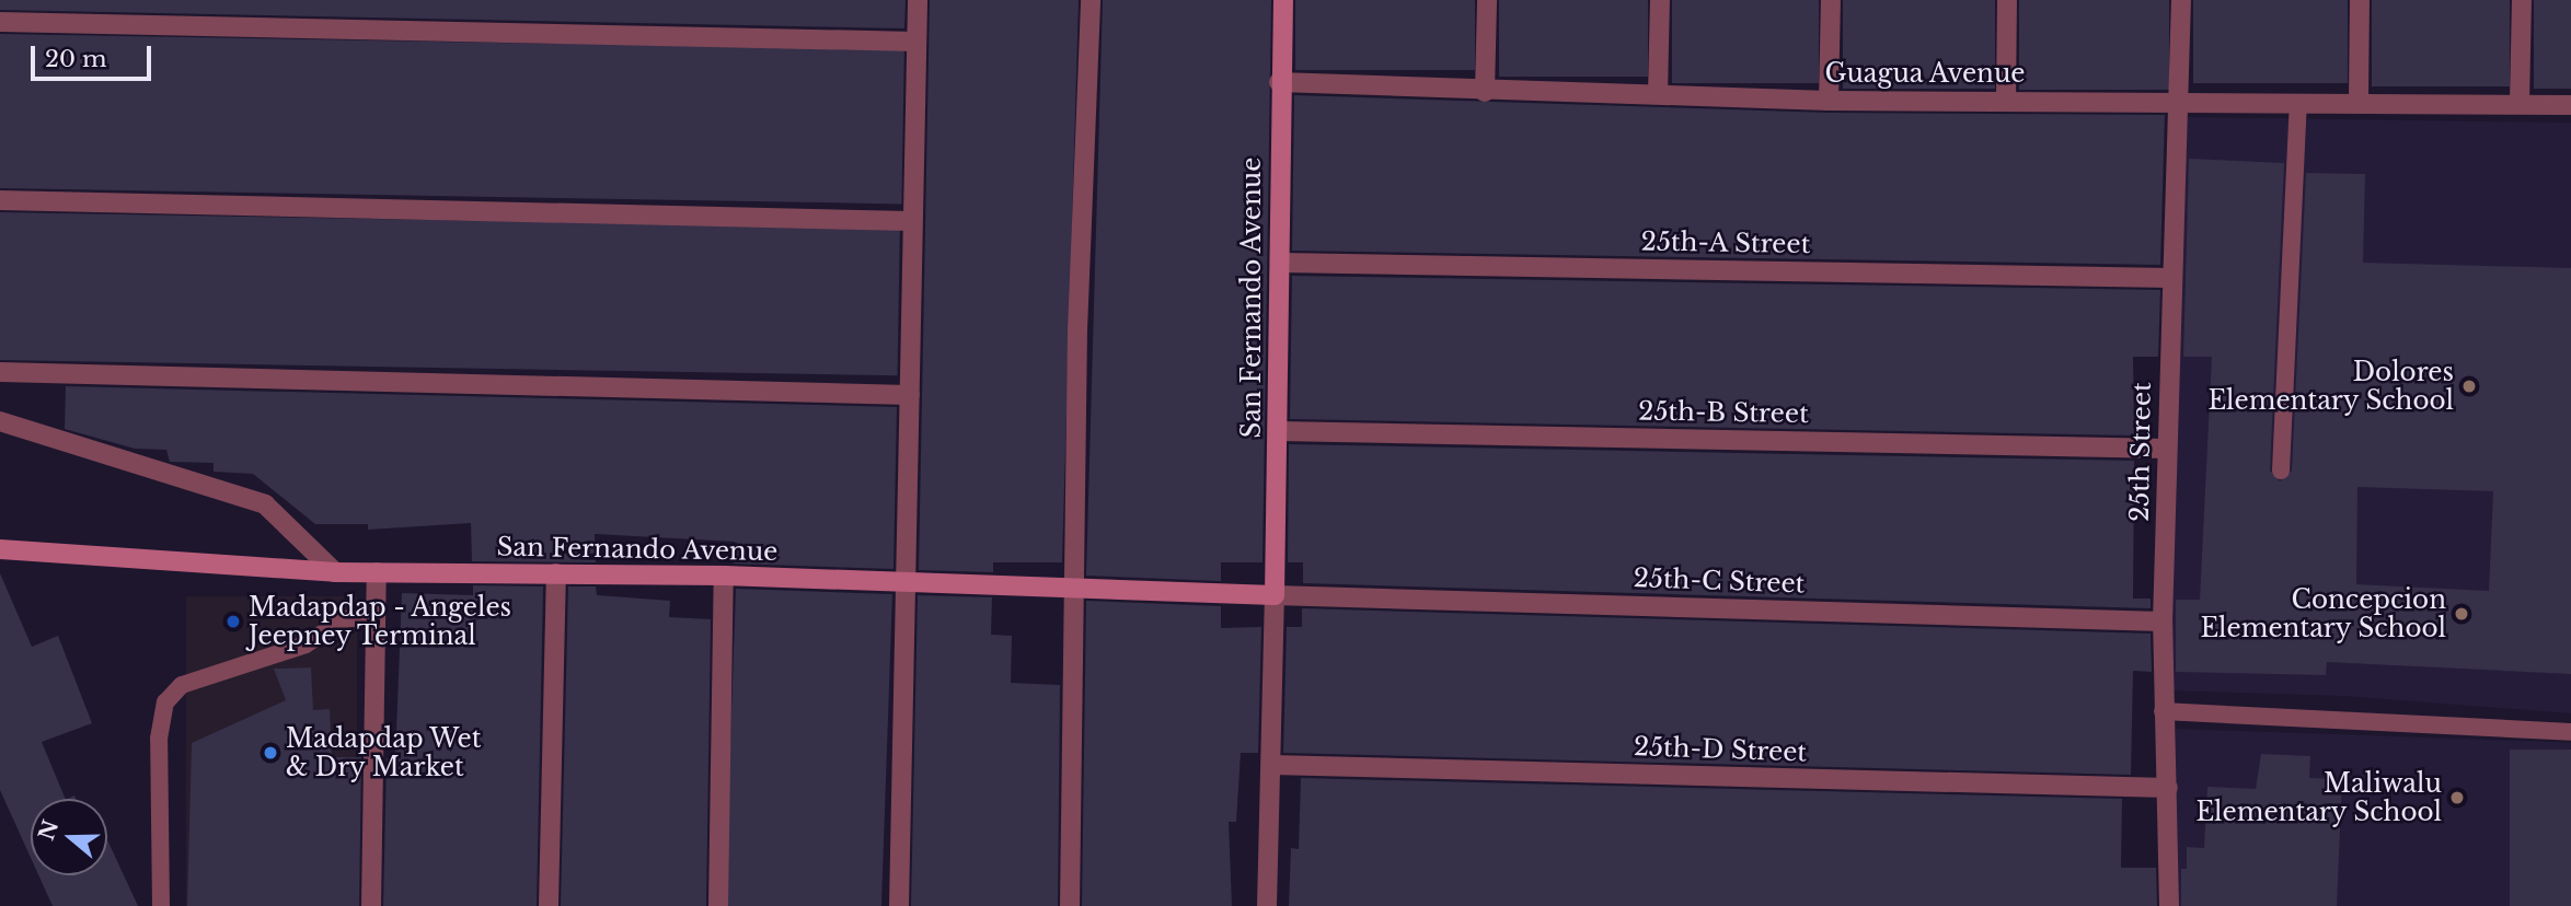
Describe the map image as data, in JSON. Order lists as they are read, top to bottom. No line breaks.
{"streets":{"main road":["San Fernando Avenue"],"street":["Guagua Avenue","25th-A Street","25th-B Street","25th Street","25th-C Street","25th-D Street"]},"crossings":[["Guagua Avenue","San Fernando Avenue"],["Guagua Avenue","25th Street"],["25th-A Street","San Fernando Avenue"],["25th-A Street","25th Street"],["San Fernando Avenue","25th-B Street"],["San Fernando Avenue","25th-C Street"],["San Fernando Avenue","25th-D Street"],["25th-B Street","25th Street"],["25th Street","25th-C Street"],["25th Street","25th-D Street"]],"places":["Dolores Elementary School","Concepcion Elementary School","Madapdap - Angeles Jeepney Terminal","Madapdap Wet & Dry Market","Maliwalu Elementary School"],"scale_bar":"20 m","north":"left"}
